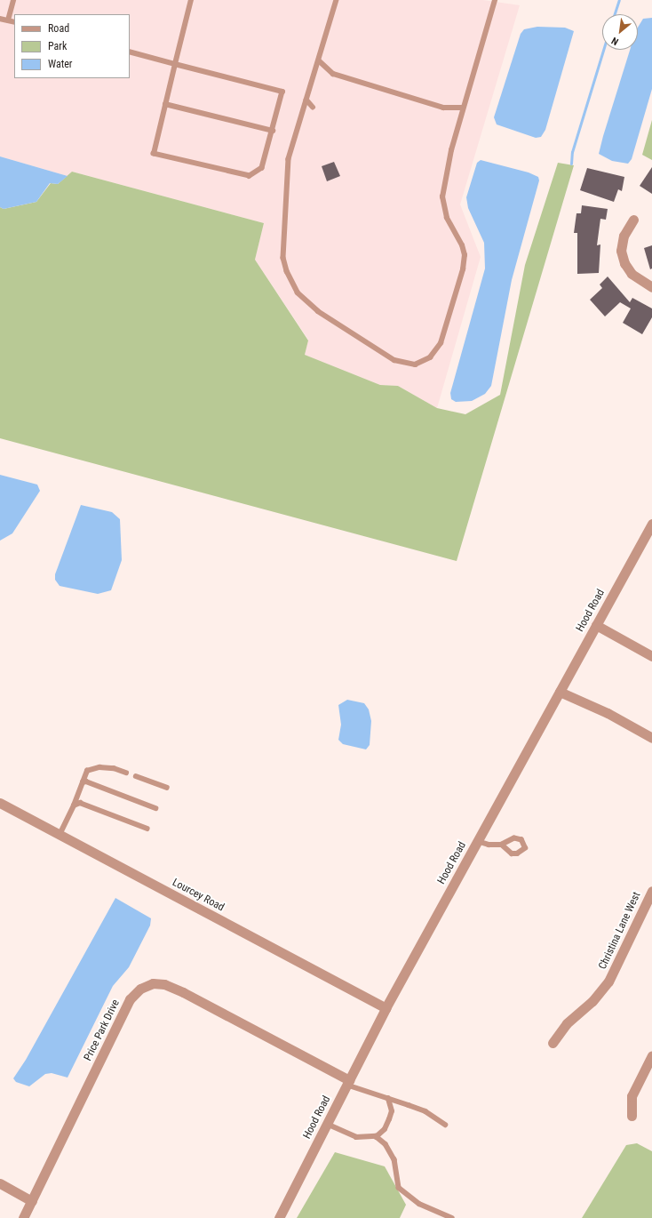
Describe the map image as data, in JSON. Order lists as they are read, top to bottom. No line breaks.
{"streets":{"street":["Hood Road","Lourcey Road","Christina Lane West","Price Park Drive"]},"crossings":[["Hood Road","Lourcey Road"],["Hood Road","Price Park Drive"]],"legend":["Road","Park","Water"],"north":"bottom left"}
